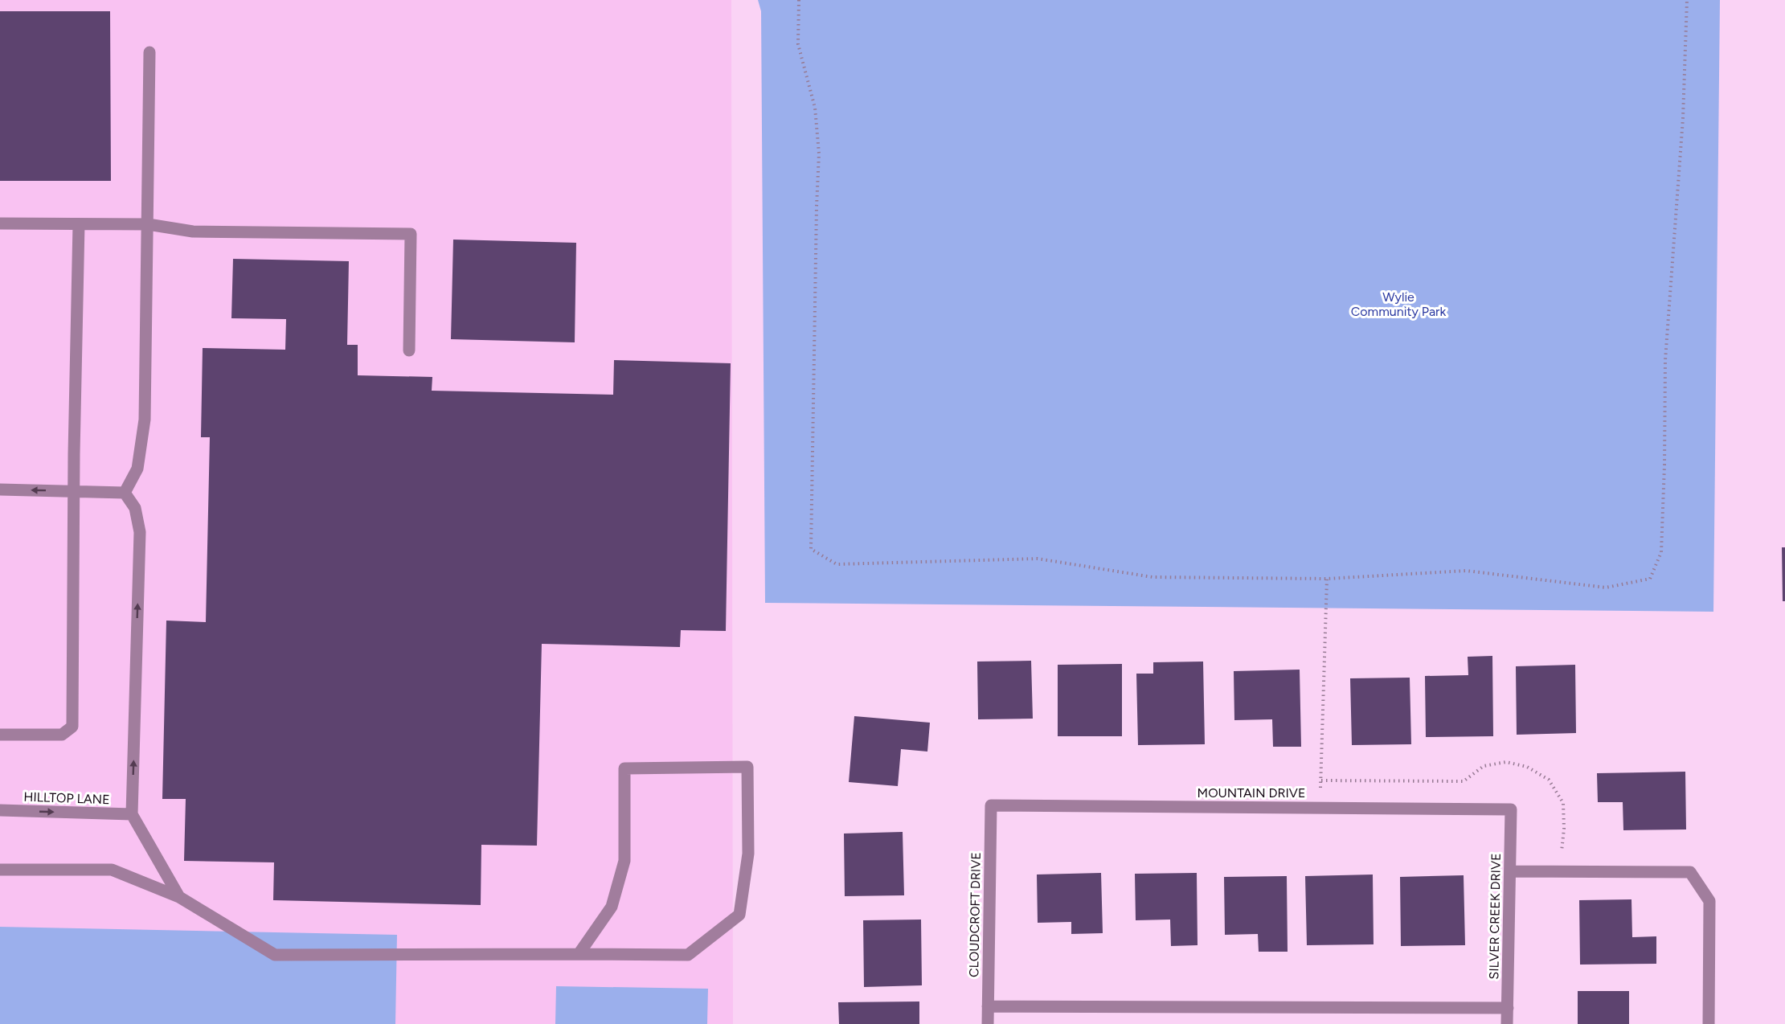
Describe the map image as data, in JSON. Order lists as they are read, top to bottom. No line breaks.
{"streets":{"street":["MOUNTAIN DRIVE","HILLTOP LANE","CLOUDCROFT DRIVE","SILVER CREEK DRIVE"]},"crossings":[["MOUNTAIN DRIVE","CLOUDCROFT DRIVE"],["MOUNTAIN DRIVE","SILVER CREEK DRIVE"]],"parks":["Wylie Community Park"]}
